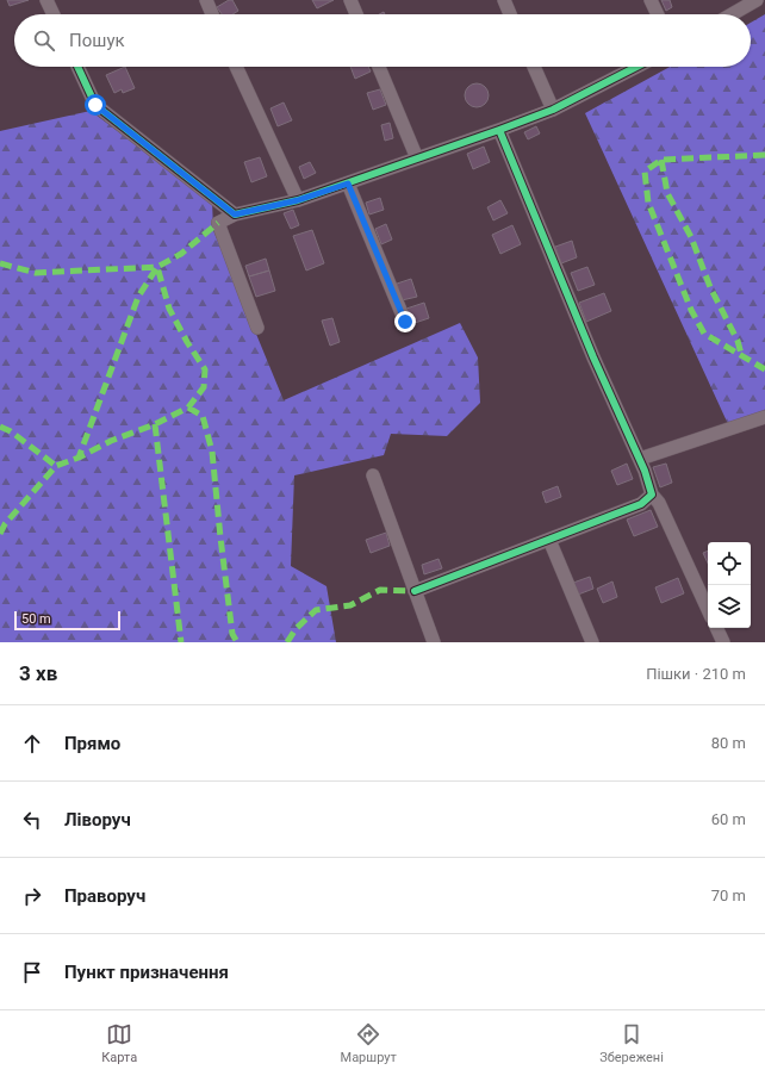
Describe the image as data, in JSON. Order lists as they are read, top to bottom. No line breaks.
{"scale_bar":"50 m","page":{"search":"Пошук","scale":"50 m","heading":["3 хв","Пішки · 210 m"],"list":[["Прямо","80 m"],["Ліворуч","60 m"],["Праворуч","70 m"],"Пункт призначення"],"nav":["Карта","Маршрут","Збережені"]}}
